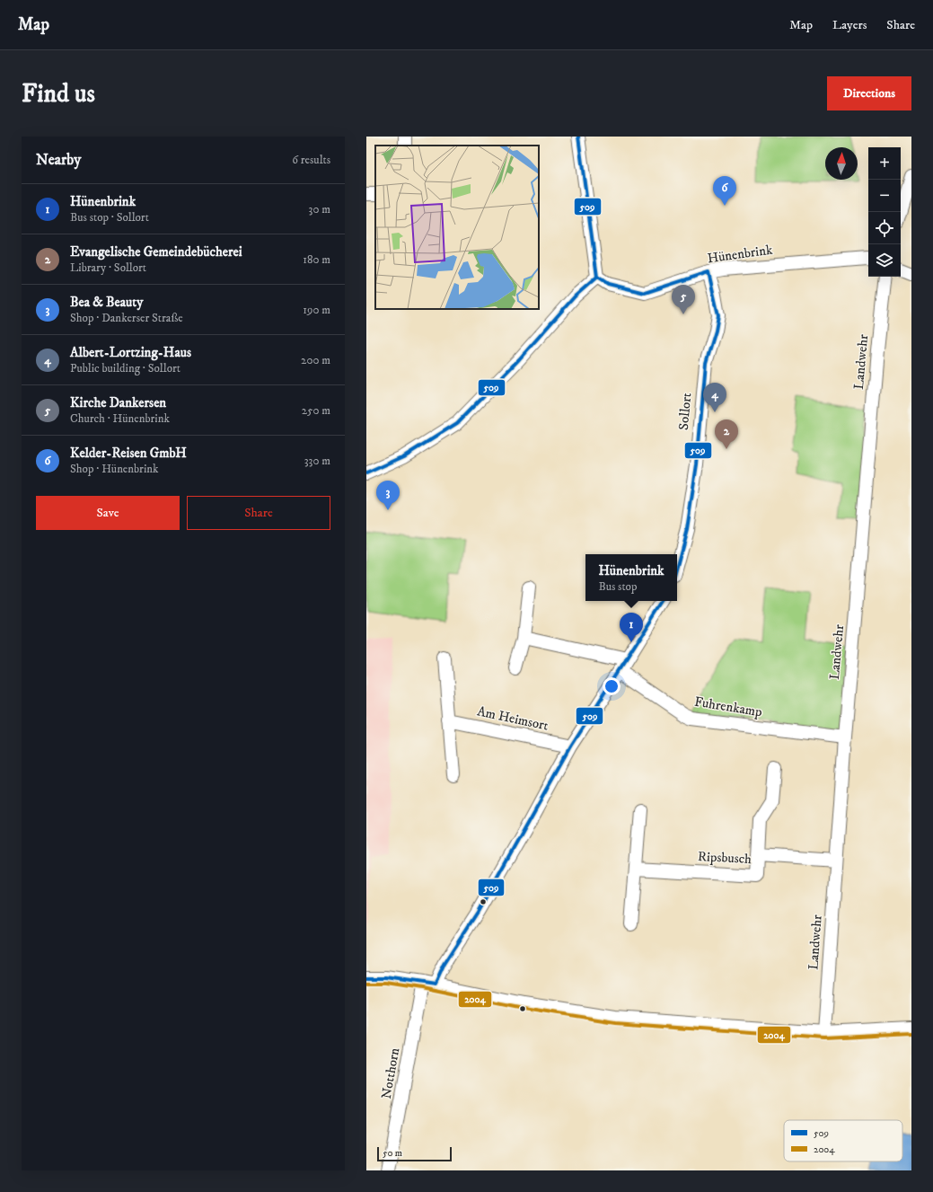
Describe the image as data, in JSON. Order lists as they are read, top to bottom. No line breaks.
{"streets":{"street":["Hünenbrink","Landwehr","Sollort","Fuhrenkamp","Am Heimsort","Ripsbusch","Notthorn"]},"crossings":[["Hünenbrink","Sollort"],["Landwehr","Fuhrenkamp"],["Landwehr","Ripsbusch"]],"lines":["transit line 509","transit line 2004"],"legend":["509","2004"],"scale_bar":"50 m","north":"top","page":{"header":"Map","nav":["Map","Layers","Share"],"buttons":["Directions",["Save","Share"]],"title":"Find us","heading":["Nearby","6 results"],"map_buttons":["+","−"],"pins":["6","5","4","2","3","1"],"list":[{"mark":"1","name":"Hünenbrink","note":"Bus stop · Sollort","value":"30 m"},{"mark":"2","name":"Evangelische Gemeindebücherei","note":"Library · Sollort","value":"180 m"},{"mark":"3","name":"Bea & Beauty","note":"Shop · Dankerser Straße","value":"190 m"},{"mark":"4","name":"Albert-Lortzing-Haus","note":"Public building · Sollort","value":"200 m"},{"mark":"5","name":"Kirche Dankersen","note":"Church · Hünenbrink","value":"250 m"},{"mark":"6","name":"Kelder-Reisen GmbH","note":"Shop · Hünenbrink","value":"330 m"}],"popup":["Hünenbrink","Bus stop"],"scale":"50 m"}}
